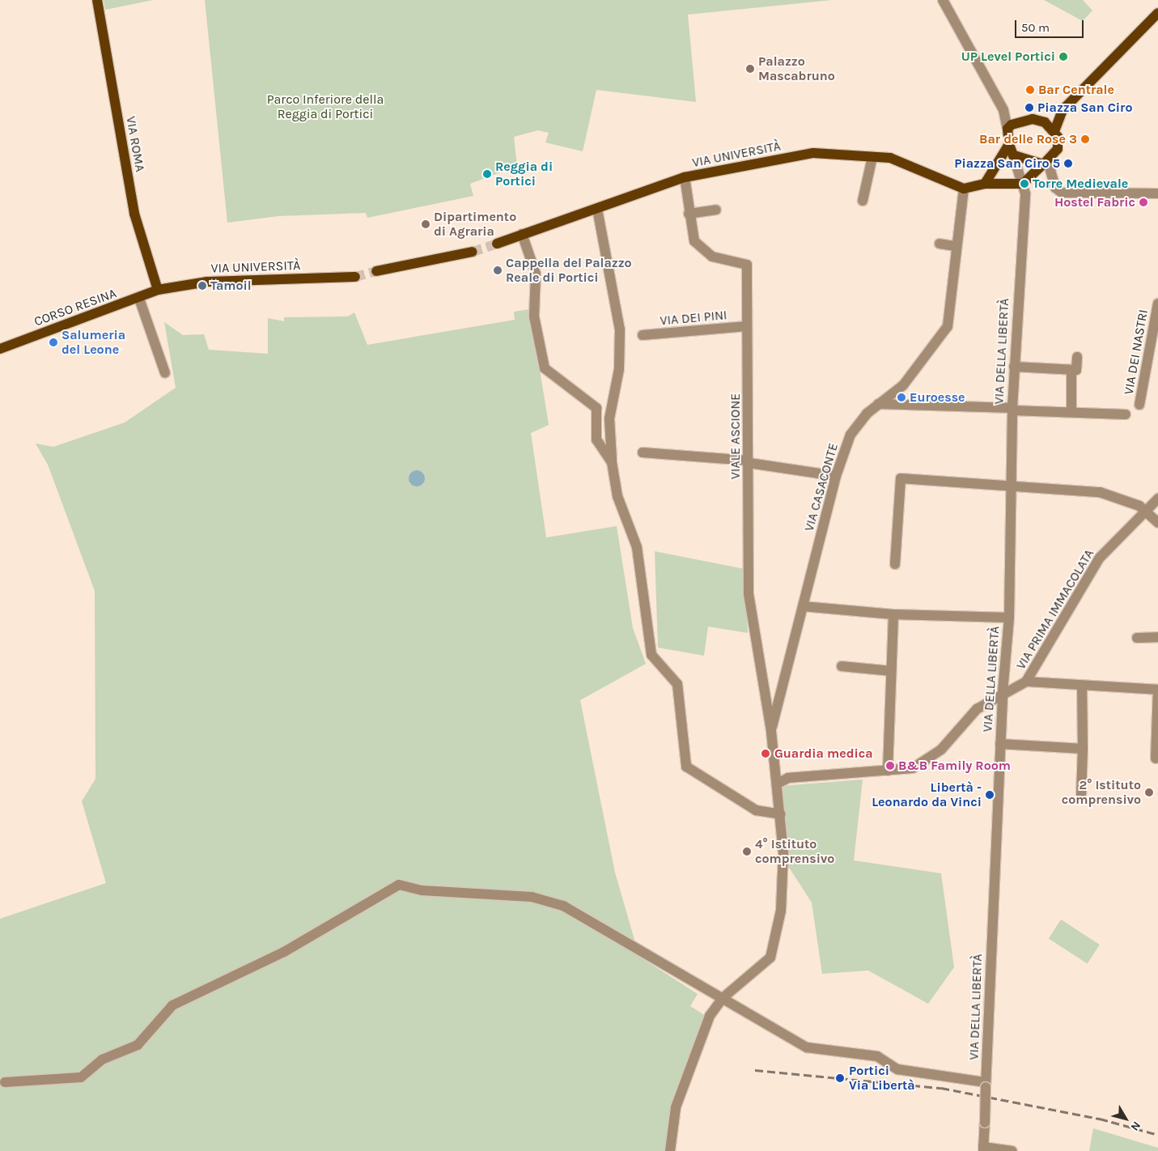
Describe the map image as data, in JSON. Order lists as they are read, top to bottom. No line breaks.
{"streets":{"main road":["VIA ROMA","VIA UNIVERSITÀ","CORSO RESINA"],"street":["VIA DEI PINI","VIA DELLA LIBERTÀ","VIA DEI NASTRI","VIALE ASCIONE","VIA CASACONTE","VIA PRIMA IMMACOLATA"]},"crossings":[["VIA ROMA","VIA UNIVERSITÀ"],["VIA ROMA","CORSO RESINA"],["VIA UNIVERSITÀ","CORSO RESINA"],["VIA UNIVERSITÀ","VIALE ASCIONE"],["VIA UNIVERSITÀ","VIA CASACONTE"],["VIA DEI PINI","VIALE ASCIONE"],["VIALE ASCIONE","VIA CASACONTE"]],"parks":["Parco Inferiore della Reggia di Portici"],"places":["UP Level Portici","Palazzo Mascabruno","Bar Centrale","Piazza San Ciro","Bar delle Rose 3","Piazza San Ciro 5","Reggia di Portici","Torre Medievale","Hostel Fabric","Dipartimento di Agraria","Cappella del Palazzo Reale di Portici","Tamoil","Salumeria del Leone","Euroesse","Guardia medica","B&B Family Room","2° Istituto comprensivo","Libertà - Leonardo da Vinci","4° Istituto comprensivo","Portici Via Libertà"],"scale_bar":"50 m","north":"bottom right"}
